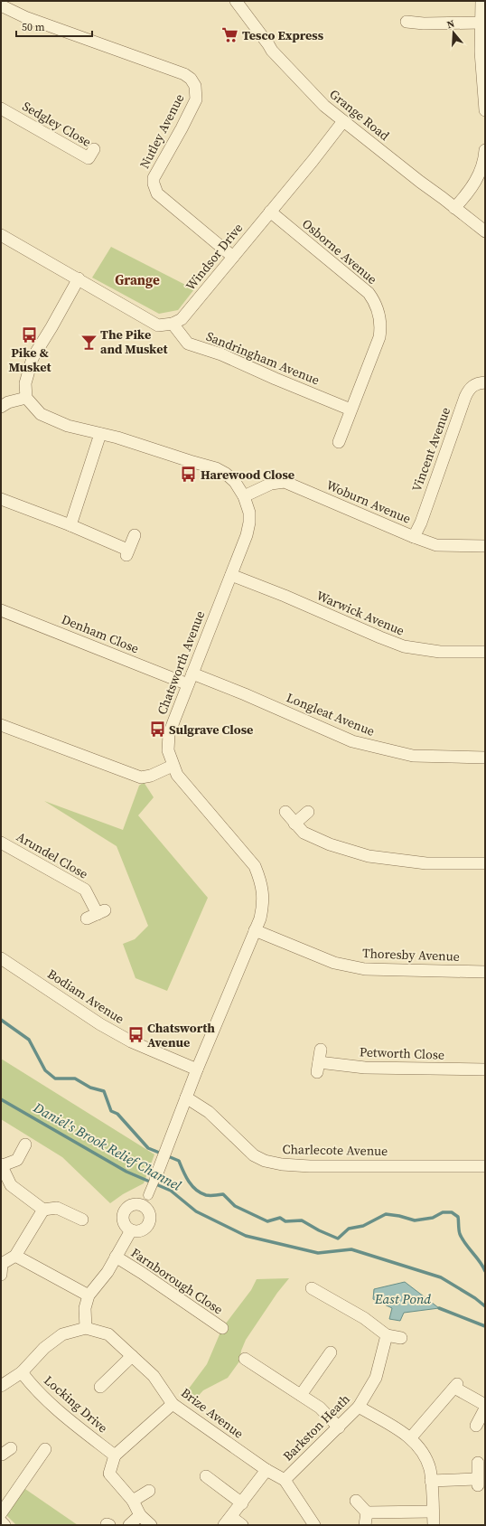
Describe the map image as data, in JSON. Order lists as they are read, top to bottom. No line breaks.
{"streets":{"street":["Grange Road","Sedgley Close","Nutley Avenue","Osborne Avenue","Windsor Drive","Sandringham Avenue","Vincent Avenue","Woburn Avenue","Warwick Avenue","Denham Close","Chatsworth Avenue","Longleat Avenue","Arundel Close","Thoresby Avenue","Bodiam Avenue","Petworth Close","Charlecote Avenue","Farnborough Close","Locking Drive","Brize Avenue","Barkston Heath"]},"crossings":[["Grange Road","Windsor Drive"],["Nutley Avenue","Windsor Drive"],["Osborne Avenue","Windsor Drive"],["Osborne Avenue","Sandringham Avenue"],["Windsor Drive","Sandringham Avenue"],["Vincent Avenue","Woburn Avenue"],["Woburn Avenue","Chatsworth Avenue"],["Warwick Avenue","Chatsworth Avenue"],["Denham Close","Chatsworth Avenue"],["Chatsworth Avenue","Longleat Avenue"],["Chatsworth Avenue","Thoresby Avenue"],["Chatsworth Avenue","Bodiam Avenue"],["Chatsworth Avenue","Charlecote Avenue"],["Chatsworth Avenue","Farnborough Close"],["Farnborough Close","Brize Avenue"],["Brize Avenue","Barkston Heath"]],"districts":["Grange"],"water":["Daniel's Brook Relief Channel","East Pond"],"places":{"supermarket":["Tesco Express"],"bus stop":["Pike & Musket","Harewood Close","Sulgrave Close","Chatsworth Avenue"],"bar":["The Pike and Musket"]},"scale_bar":"50 m","north":"top"}
